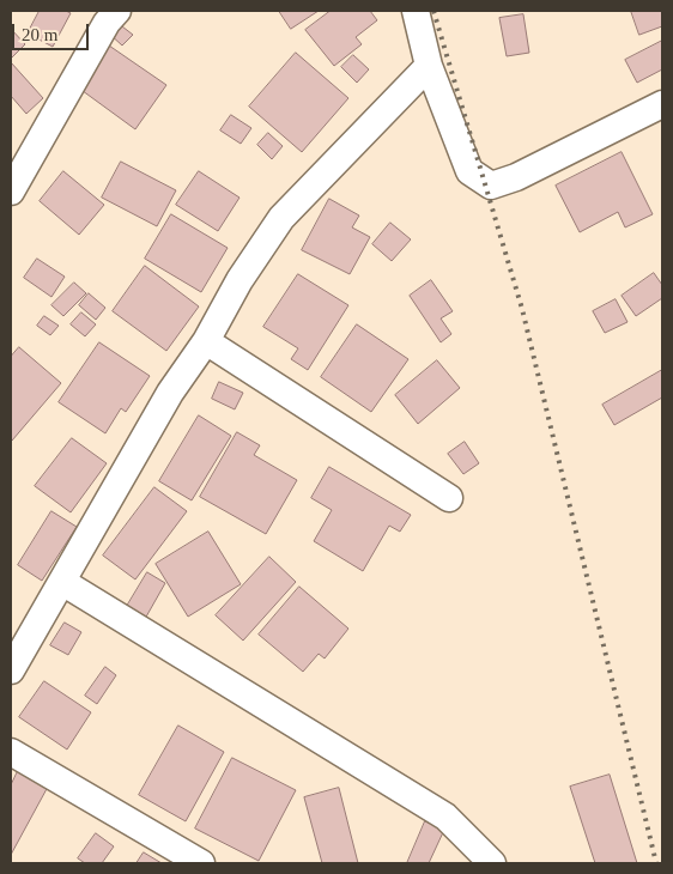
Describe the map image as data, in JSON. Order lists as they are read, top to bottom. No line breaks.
{"scale_bar":"20 m"}
